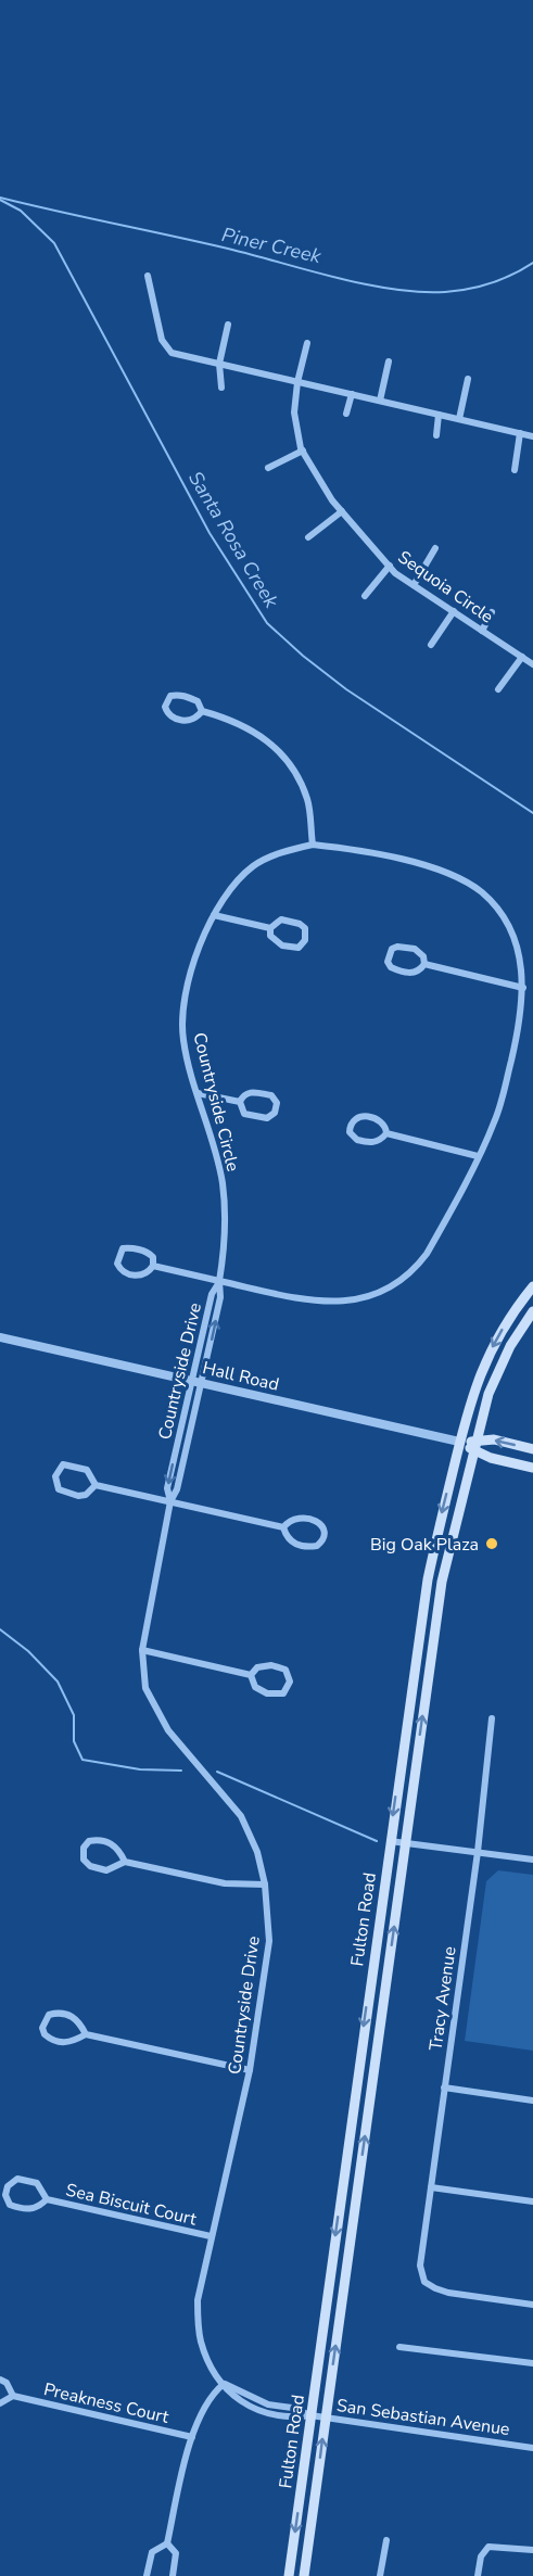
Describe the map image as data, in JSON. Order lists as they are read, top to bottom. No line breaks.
{"streets":{"main road":["Fulton Road"],"street":["Sequoia Circle","Countryside Circle","Countryside Drive","Hall Road","Tracy Avenue","Sea Biscuit Court","Preakness Court","San Sebastian Avenue"]},"crossings":[["Countryside Circle","Countryside Drive"],["Countryside Drive","Hall Road"],["Countryside Drive","Fulton Road"],["Countryside Drive","Sea Biscuit Court"],["Countryside Drive","San Sebastian Avenue"],["Hall Road","Fulton Road"],["Fulton Road","San Sebastian Avenue"]],"water":["Piner Creek","Santa Rosa Creek"],"places":["Big Oak Plaza"]}
